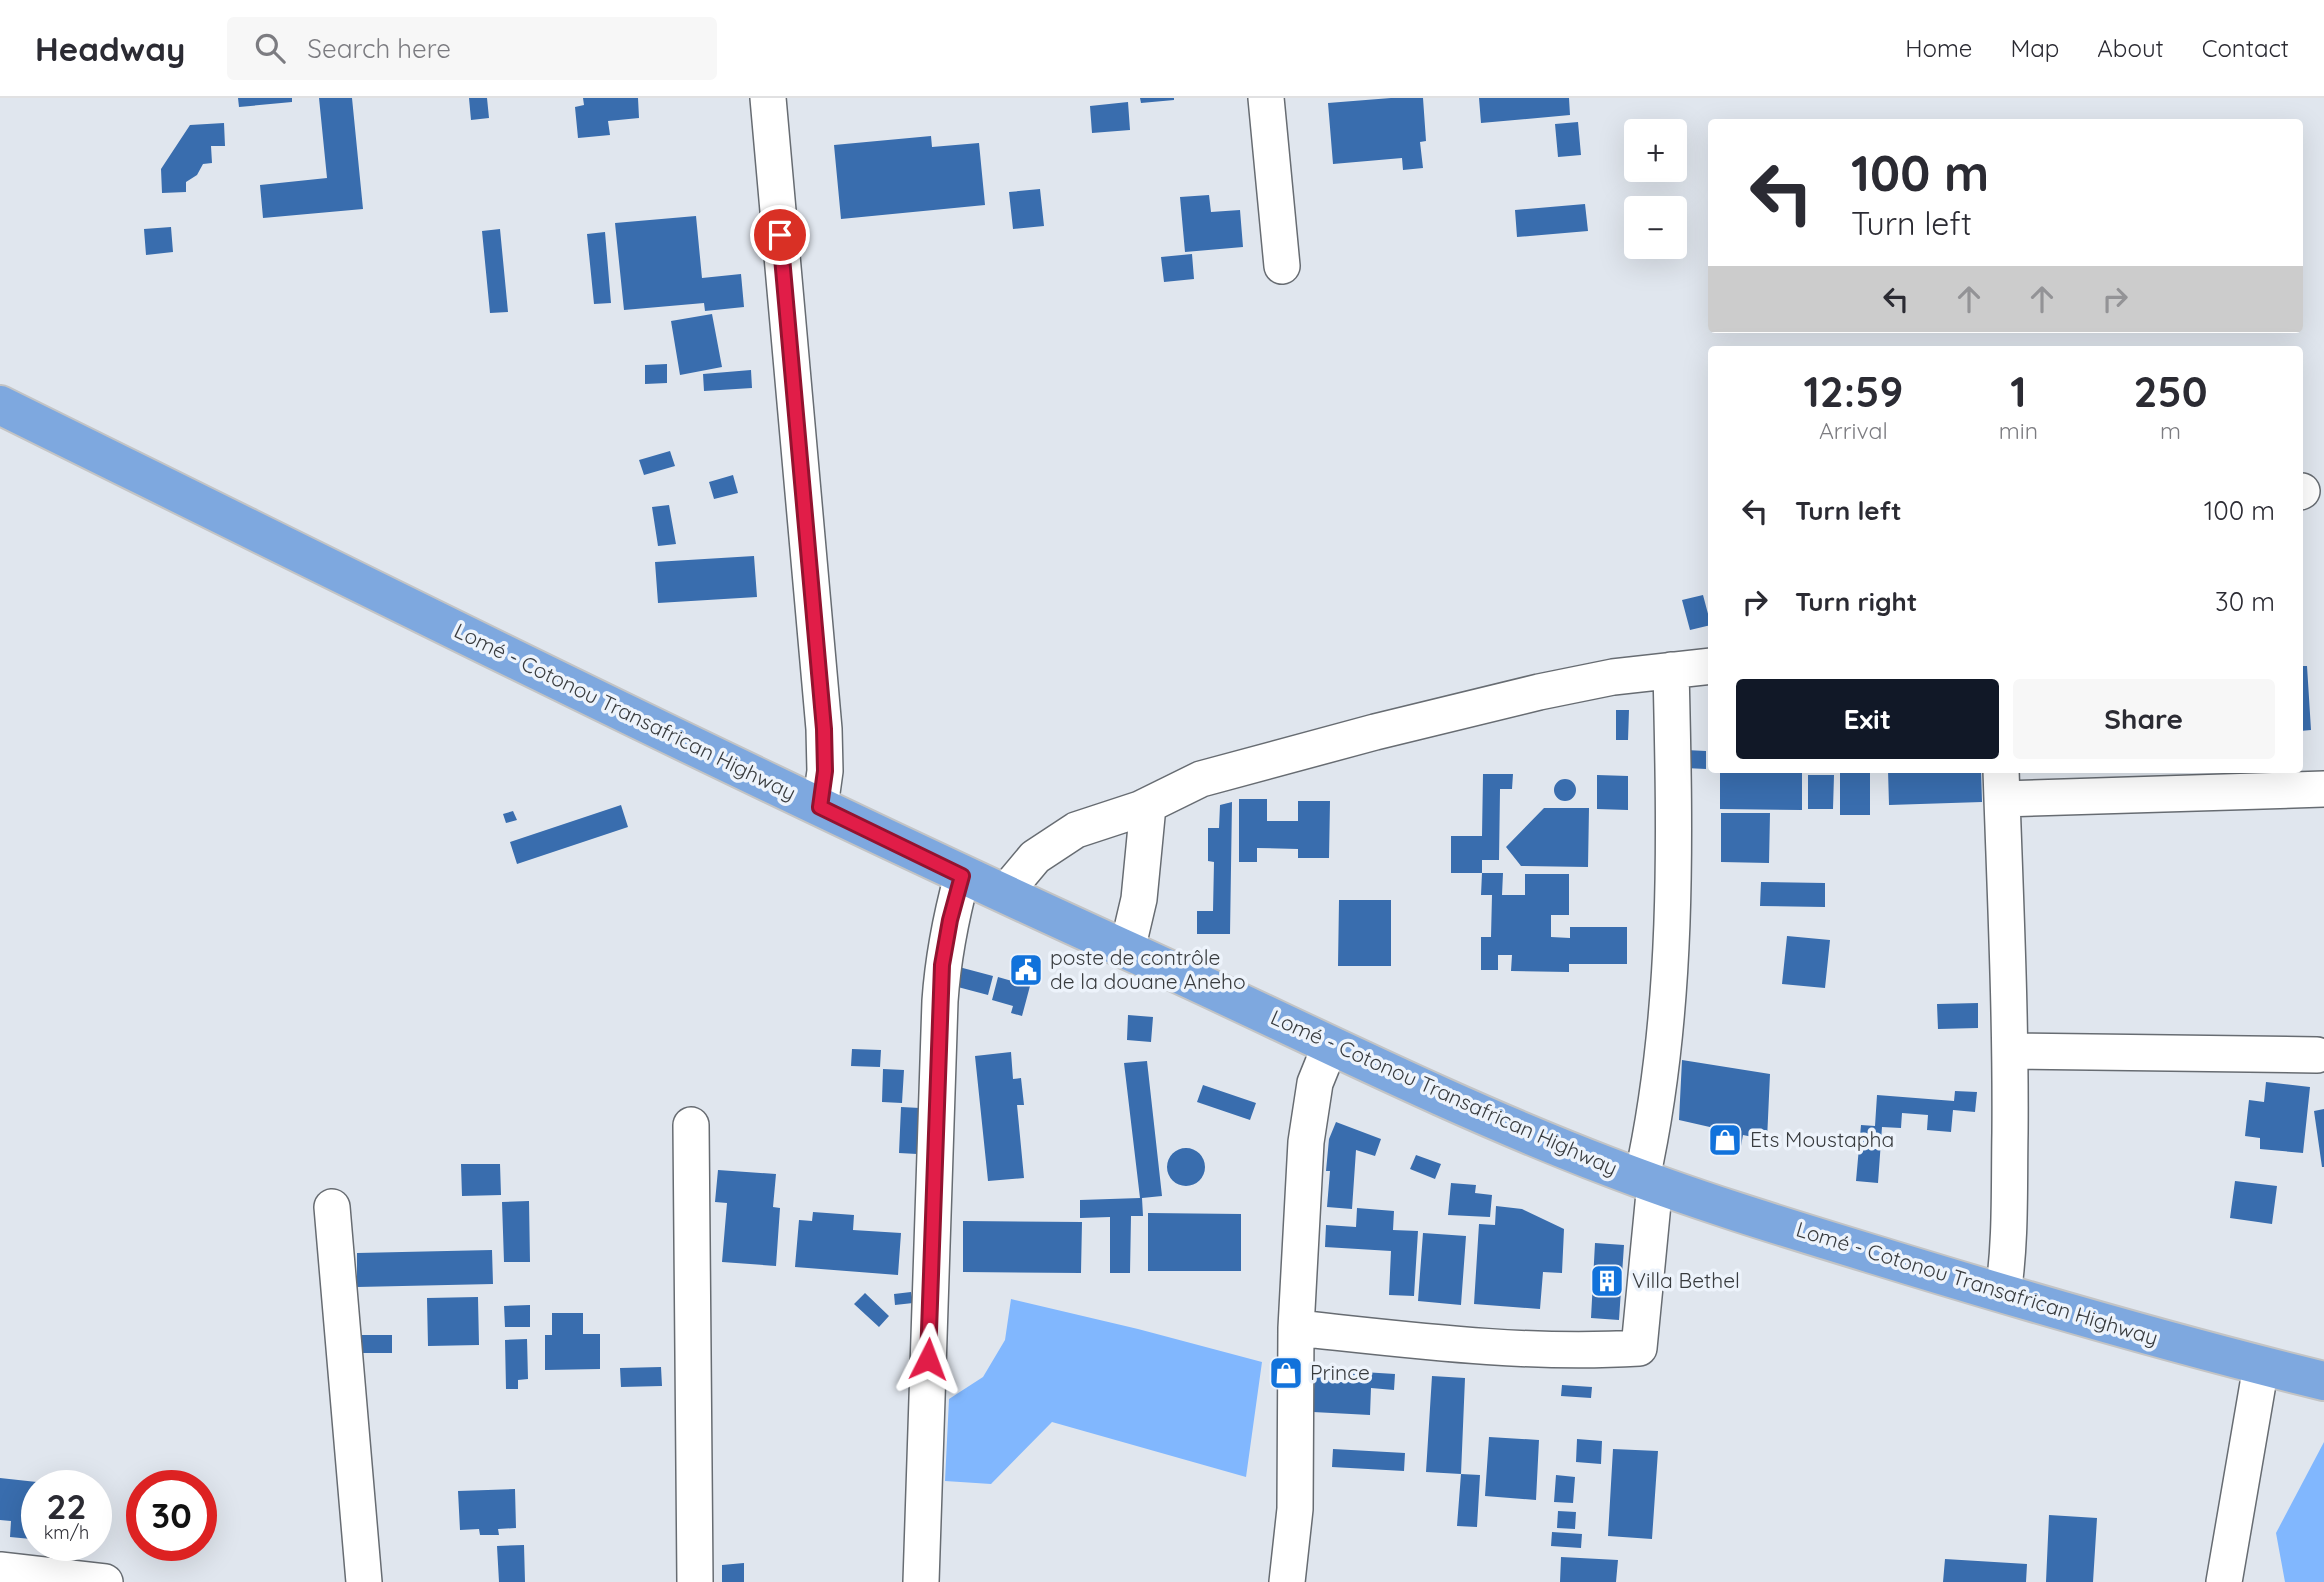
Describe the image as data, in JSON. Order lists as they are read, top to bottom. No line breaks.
{"streets":{"highway":["Lomé - Cotonou Transafrican Highway"]},"places":{"public building":["poste de contrôle de la douane Aneho"],"shop":["Ets Moustapha","Prince"],"building":["Villa Bethel"]},"page":{"header":"Headway","search":"Search here","nav":["Home","Map","About","Contact"],"map_buttons":["+","−"],"turn":["100 m","Turn left"],"eta":["12:59","Arrival","1","min","250","m"],"list":[{"name":"Turn left","value":"100 m"},{"name":"Turn right","value":"30 m"}],"buttons":["Exit","Share"],"speed":"22 km/h","limit":"30"}}
